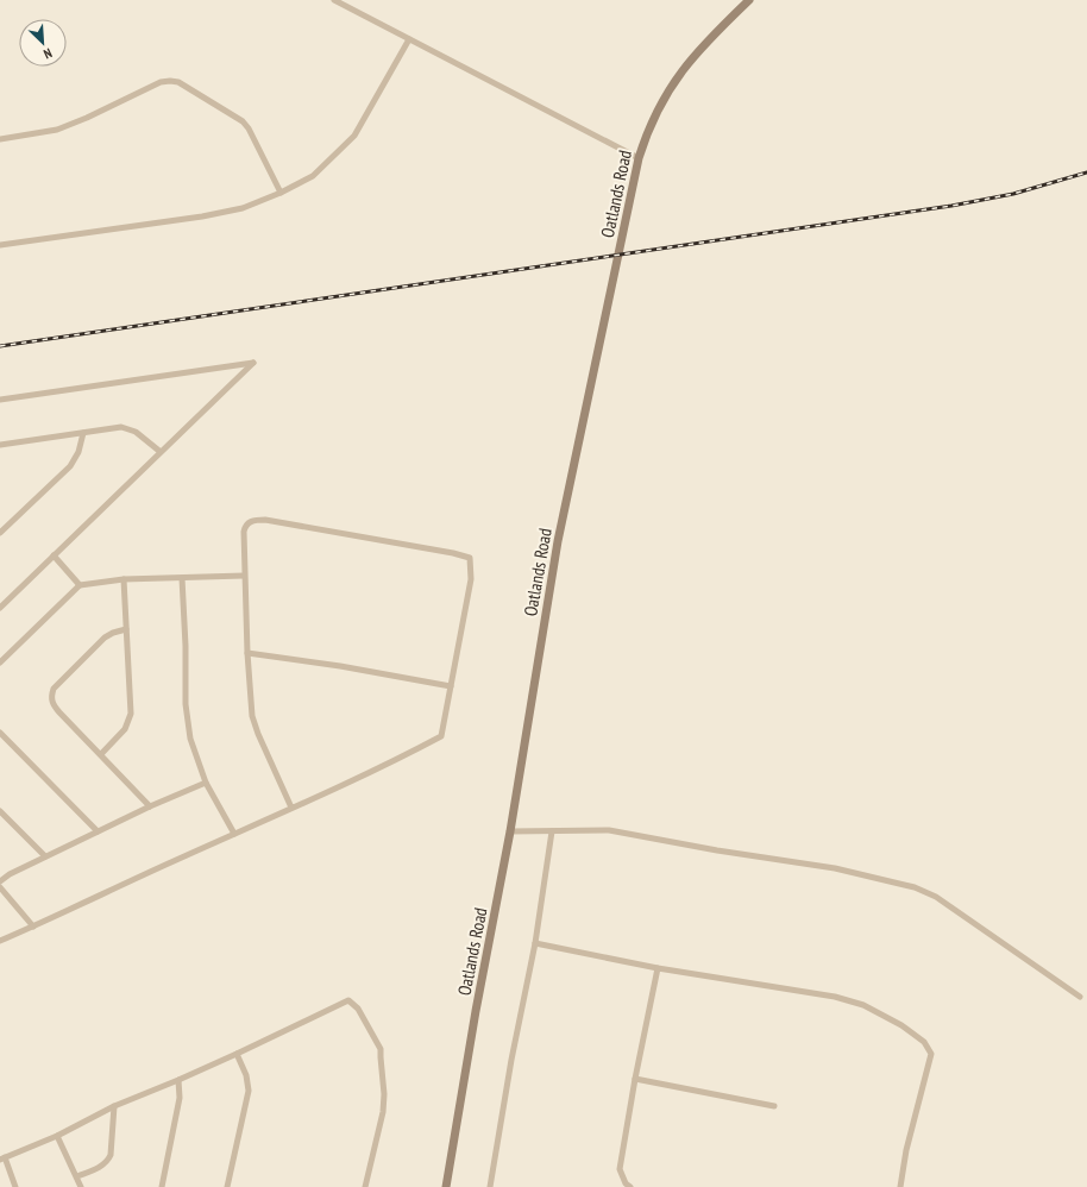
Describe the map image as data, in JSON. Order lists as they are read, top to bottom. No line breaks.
{"streets":{"street":["Oatlands Road"]},"north":"bottom right"}
